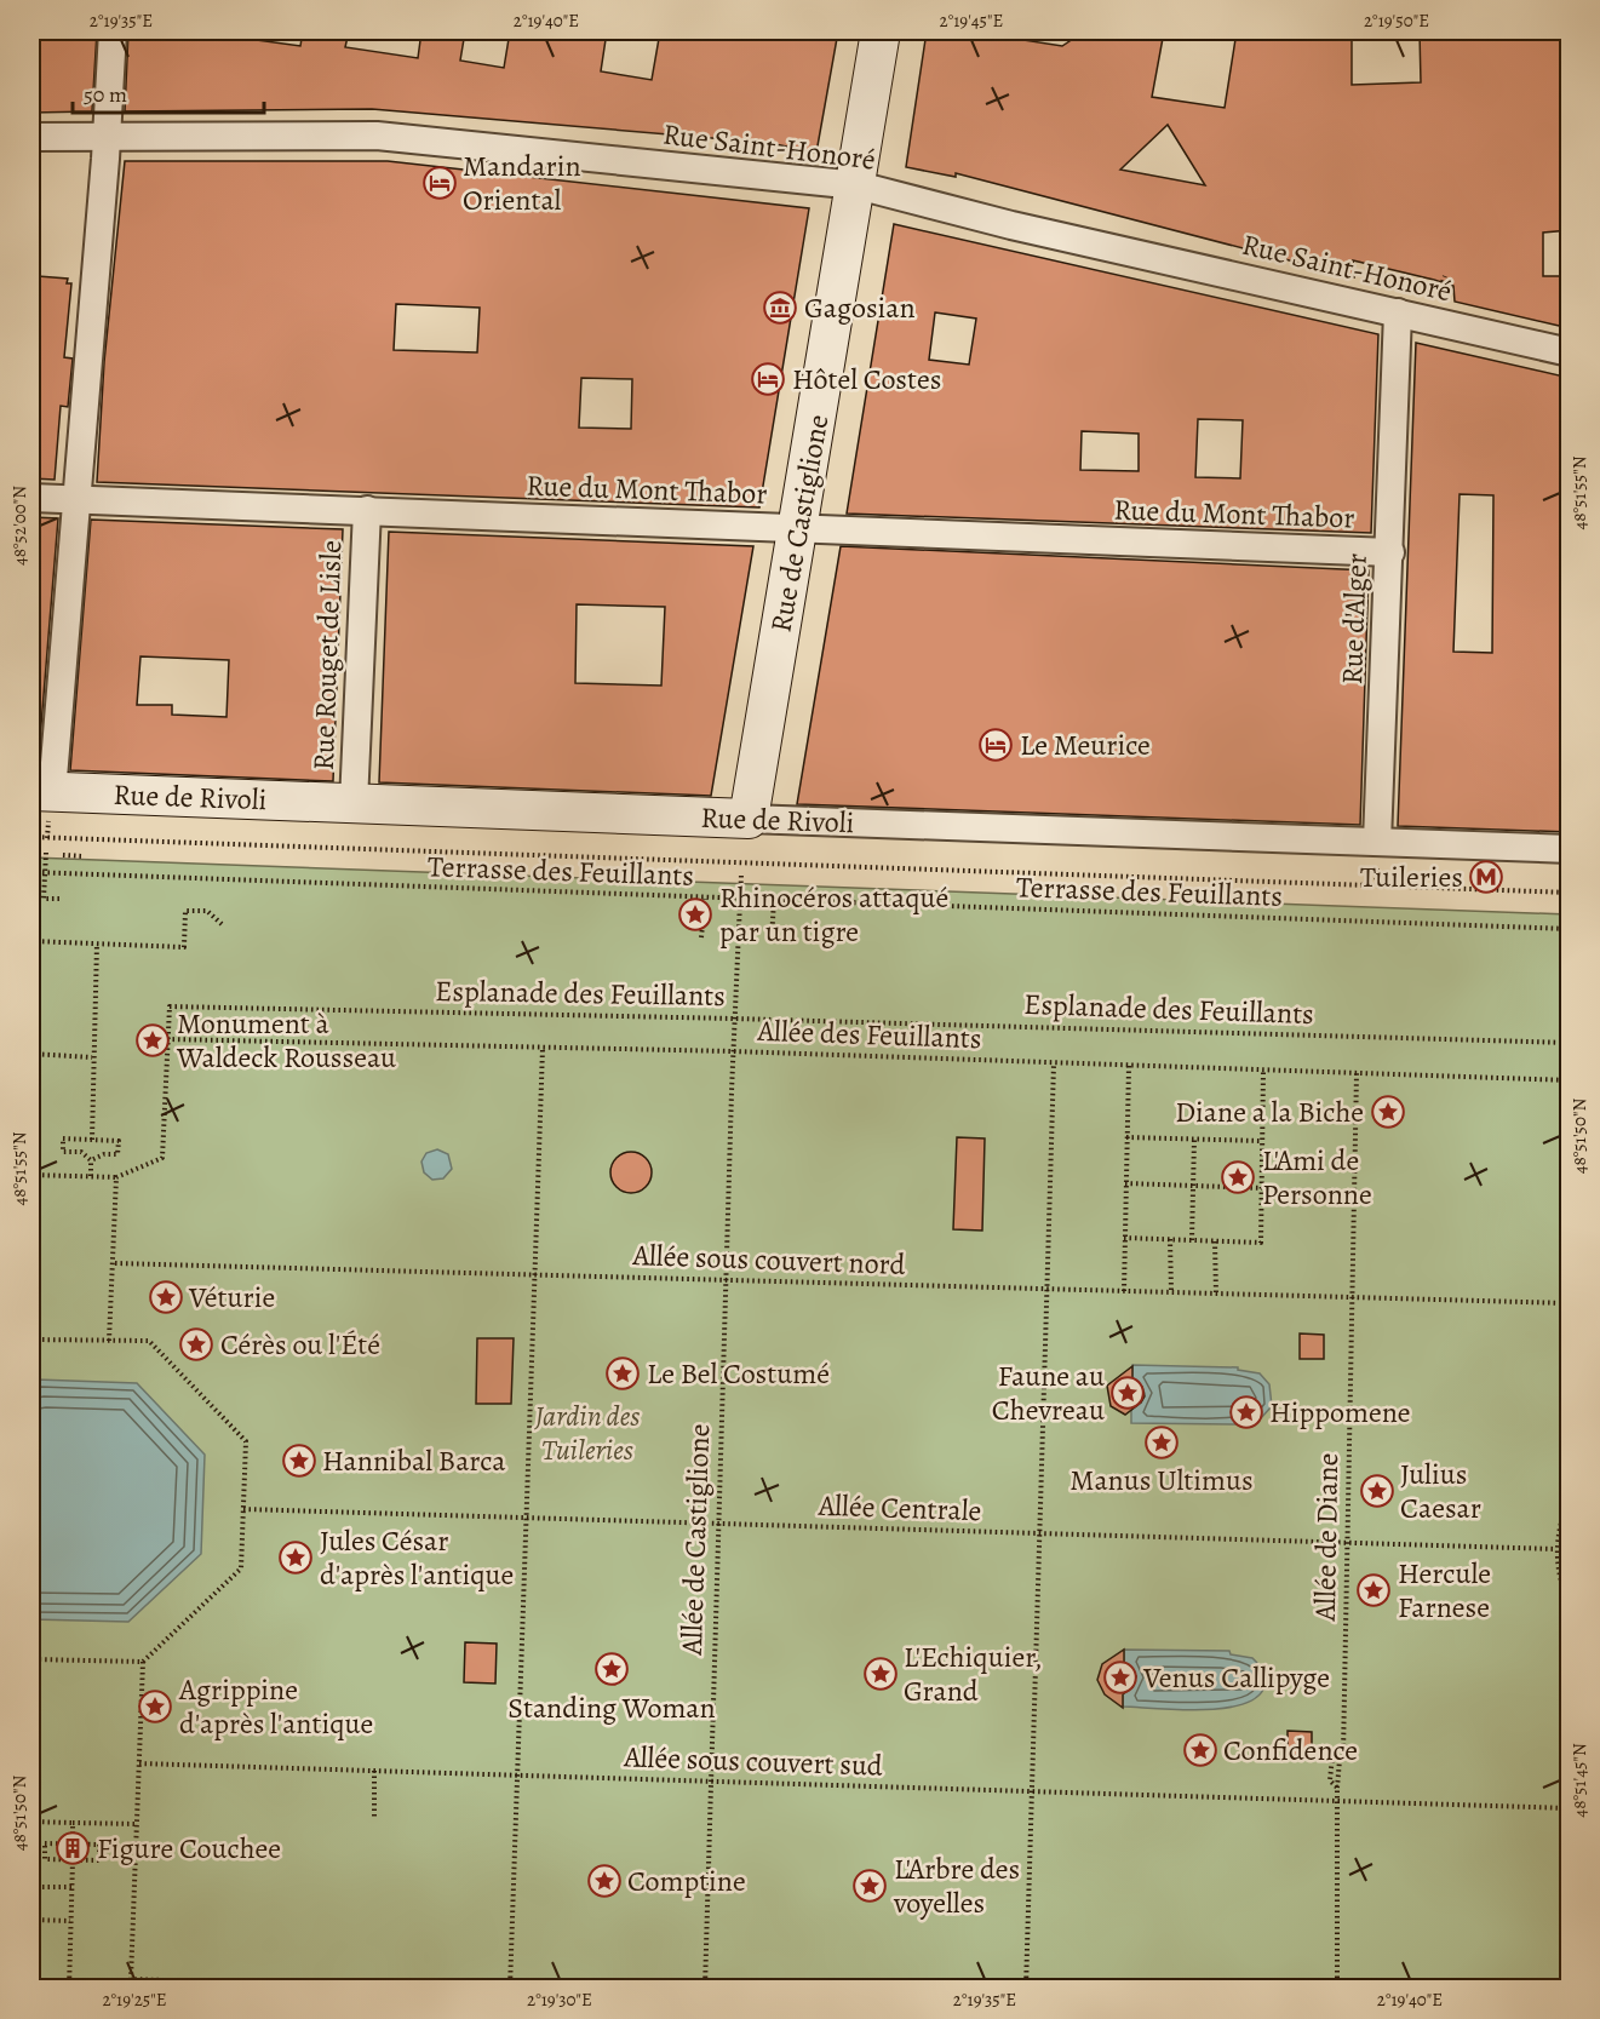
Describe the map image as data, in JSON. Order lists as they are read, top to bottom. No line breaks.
{"streets":{"street":["Rue Saint-Honoré","Rue du Mont Thabor","Rue de Castiglione","Rue d'Alger","Rue Rouget de Lisle","Rue de Rivoli"],"path":["Terrasse des Feuillants","Esplanade des Feuillants","Allée des Feuillants","Allée sous couvert nord","Allée Centrale","Allée de Diane","Allée de Castiglione","Allée sous couvert sud"]},"crossings":[["Rue Saint-Honoré","Rue de Castiglione"],["Rue Saint-Honoré","Rue d'Alger"],["Rue du Mont Thabor","Rue de Castiglione"],["Rue du Mont Thabor","Rue d'Alger"],["Rue du Mont Thabor","Rue Rouget de Lisle"],["Rue de Castiglione","Rue de Rivoli"],["Rue d'Alger","Rue de Rivoli"],["Rue Rouget de Lisle","Rue de Rivoli"],["Terrasse des Feuillants","Allée de Castiglione"],["Esplanade des Feuillants","Allée des Feuillants"],["Esplanade des Feuillants","Allée de Castiglione"],["Allée des Feuillants","Allée de Diane"],["Allée des Feuillants","Allée de Castiglione"],["Allée sous couvert nord","Allée de Diane"],["Allée sous couvert nord","Allée de Castiglione"],["Allée Centrale","Allée de Diane"],["Allée Centrale","Allée de Castiglione"],["Allée de Diane","Allée sous couvert sud"],["Allée de Castiglione","Allée sous couvert sud"]],"parks":["Jardin des Tuileries"],"places":{"hotel":["Mandarin Oriental","Hôtel Costes","Le Meurice"],"museum":["Gagosian"],"metro station":["Tuileries"],"place":["Rhinocéros attaqué par un tigre","Monument à Waldeck Rousseau","Diane a la Biche","L'Ami de Personne","Véturie","Cérès ou l'Été","Le Bel Costumé","Faune au Chevreau","Hippomene","Manus Ultimus","Hannibal Barca","Julius Caesar","Jules César d'après l'antique","Hercule Farnese","Standing Woman","L'Echiquier, Grand","Venus Callipyge","Agrippine d'après l'antique","Confidence","Comptine","L'Arbre des voyelles"],"building":["Figure Couchee"]},"scale_bar":"50 m","coordinates":["2°19'35\"E","2°19'40\"E","2°19'45\"E","2°19'50\"E","48°51'55\"N","48°52'00\"N","48°51'50\"N","48°51'45\"N","2°19'25\"E","2°19'30\"E"]}
